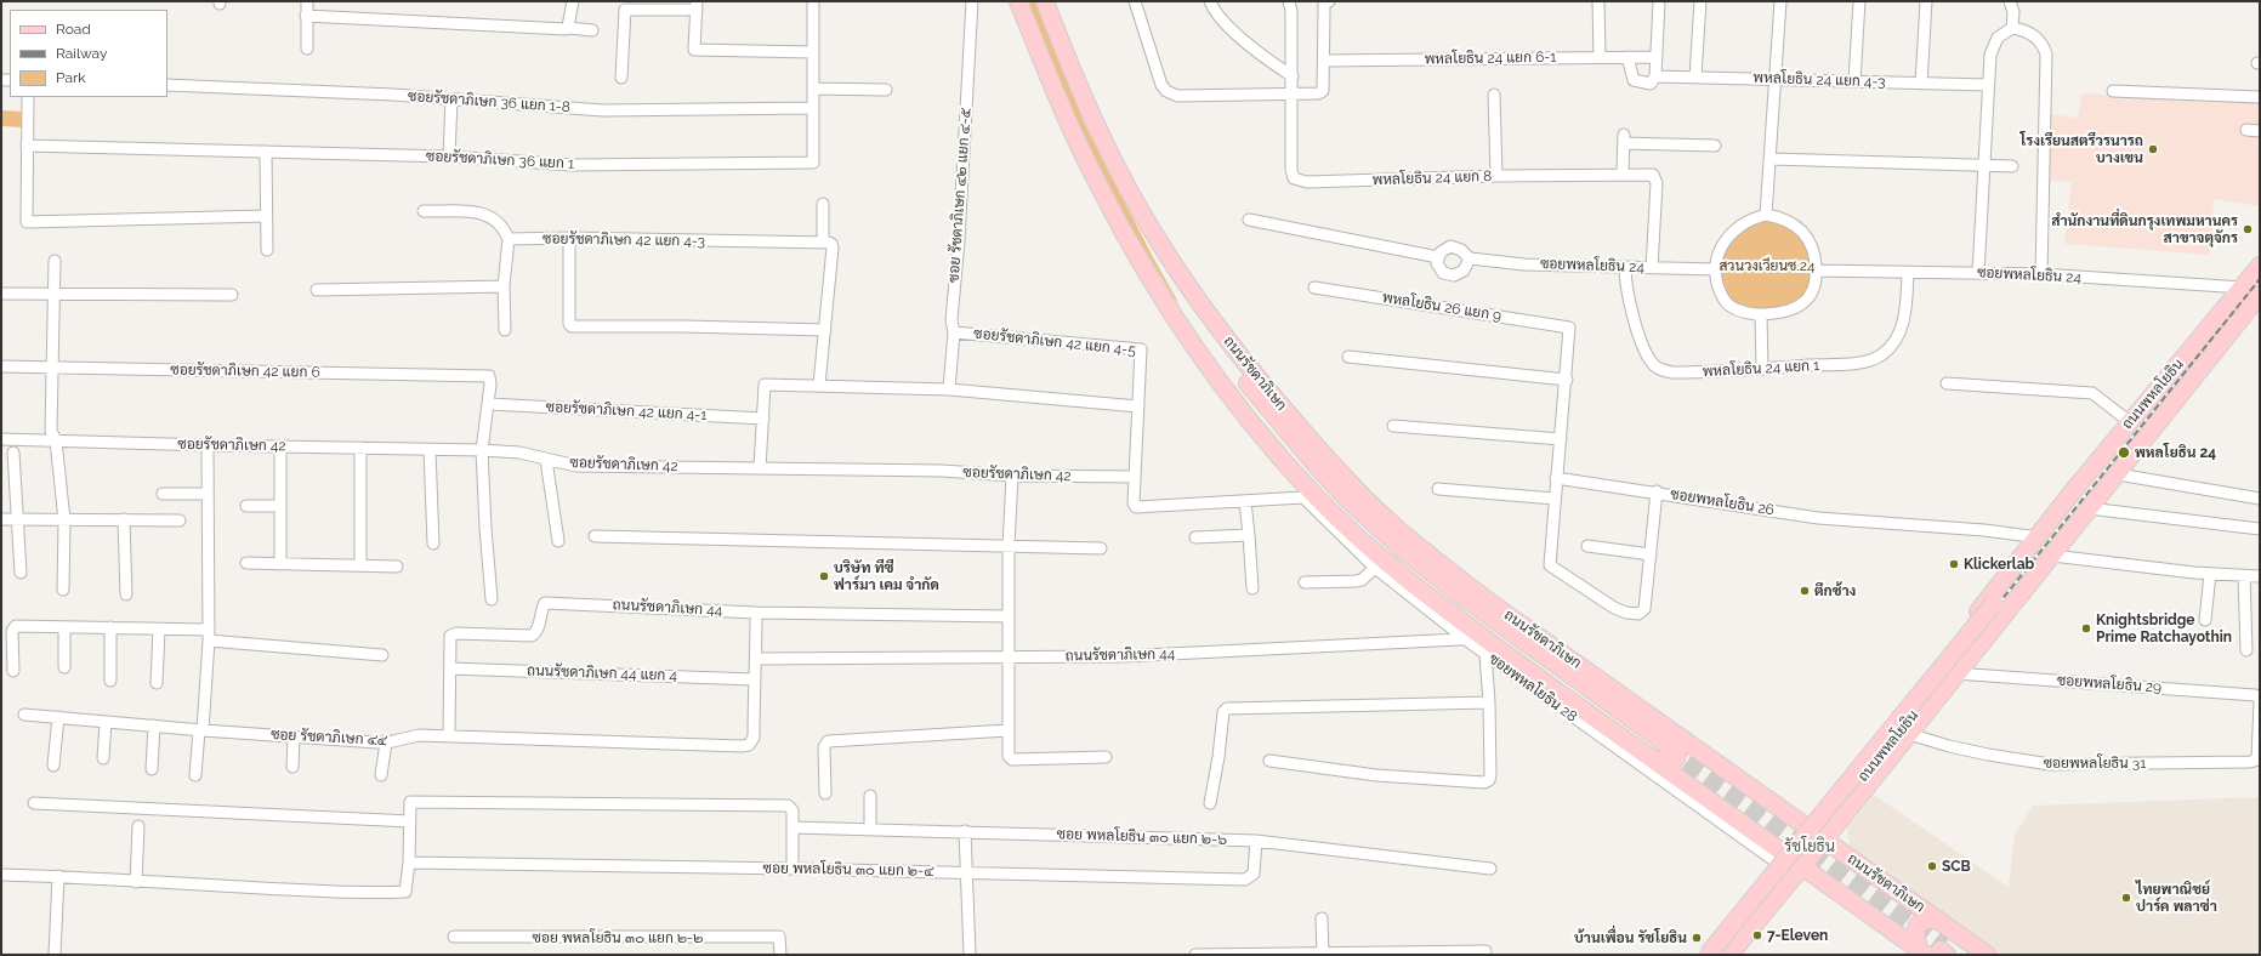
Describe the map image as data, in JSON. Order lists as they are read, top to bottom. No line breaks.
{"streets":{"main road":["ถนนรัชดาภิเษก","ถนนพหลโยธิน"],"street":["พหลโยธิน 24 แยก 6-1","พหลโยธิน 24 แยก 4-3","ซอยรัชดาภิเษก 36 แยก 1-8","ซอยรัชดาภิเษก 36 แยก 1","พหลโยธิน 24 แยก 8","ซอย รัชดาภิเษก ๔๒ แยก ๔-๕","ซอยรัชดาภิเษก 42 แยก 4-3","ซอยพหลโยธิน 24","พหลโยธิน 26 แยก 9","ซอยรัชดาภิเษก 42 แยก 4-5","พหลโยธิน 24 แยก 1","ซอยรัชดาภิเษก 42 แยก 6","ซอยรัชดาภิเษก 42 แยก 4-1","ซอยรัชดาภิเษก 42","ซอยพหลโยธิน 26","ถนนรัชดาภิเษก 44","ถนนรัชดาภิเษก 44 แยก 4","ซอยพหลโยธิน 29","ซอยพหลโยธิน 28","ซอย รัชดาภิเษก ๔๔","ซอยพหลโยธิน 31","ซอย พหลโยธิน ๓๐ แยก ๒-๖","ซอย พหลโยธิน ๓๐ แยก ๒-๔","ซอย พหลโยธิน ๓๐ แยก ๒-๒"]},"crossings":[["พหลโยธิน 24 แยก 6-1","พหลโยธิน 24 แยก 4-3"],["ซอยรัชดาภิเษก 36 แยก 1-8","ซอยรัชดาภิเษก 36 แยก 1"],["พหลโยธิน 24 แยก 8","ซอยพหลโยธิน 24"],["ซอย รัชดาภิเษก ๔๒ แยก ๔-๕","ซอยรัชดาภิเษก 42 แยก 4-5"],["ซอยพหลโยธิน 24","พหลโยธิน 24 แยก 1"],["ซอยพหลโยธิน 24","ถนนพหลโยธิน"],["ซอยรัชดาภิเษก 42 แยก 4-5","ถนนรัชดาภิเษก"],["ซอยรัชดาภิเษก 42 แยก 4-5","ซอยรัชดาภิเษก 42"],["ซอยรัชดาภิเษก 42 แยก 4-5","ซอยพหลโยธิน 28"],["ซอยรัชดาภิเษก 42 แยก 6","ซอยรัชดาภิเษก 42 แยก 4-1"],["ถนนรัชดาภิเษก","ถนนพหลโยธิน"],["ถนนรัชดาภิเษก","ถนนรัชดาภิเษก 44"],["ถนนรัชดาภิเษก","ซอยพหลโยธิน 28"],["ถนนพหลโยธิน","ซอยพหลโยธิน 26"],["ถนนพหลโยธิน","ซอยพหลโยธิน 29"],["ถนนพหลโยธิน","ซอยพหลโยธิน 28"],["ถนนพหลโยธิน","ซอยพหลโยธิน 31"],["ถนนรัชดาภิเษก 44","ถนนรัชดาภิเษก 44 แยก 4"],["ถนนรัชดาภิเษก 44","ซอยพหลโยธิน 28"],["ถนนรัชดาภิเษก 44","ซอย รัชดาภิเษก ๔๔"],["ถนนรัชดาภิเษก 44 แยก 4","ซอย รัชดาภิเษก ๔๔"],["ซอย พหลโยธิน ๓๐ แยก ๒-๖","ซอย พหลโยธิน ๓๐ แยก ๒-๔"]],"districts":["รัชโยธิน"],"parks":["สวนวงเวียนซ.24"],"places":["โรงเรียนสตรีวรนารถ บางเขน","สำนักงานที่ดินกรุงเทพมหานคร สาขาจตุจักร","พหลโยธิน 24","Klickerlab","บริษัท ทีซี ฟาร์มา เคม จำกัด","ตึกช้าง","Knightsbridge Prime Ratchayothin","SCB","ไทยพาณิชย์ ปาร์ค พลาซ่า","7-Eleven","บ้านเพื่อน รัชโยธิน"],"legend":["Road","Railway","Park"]}
